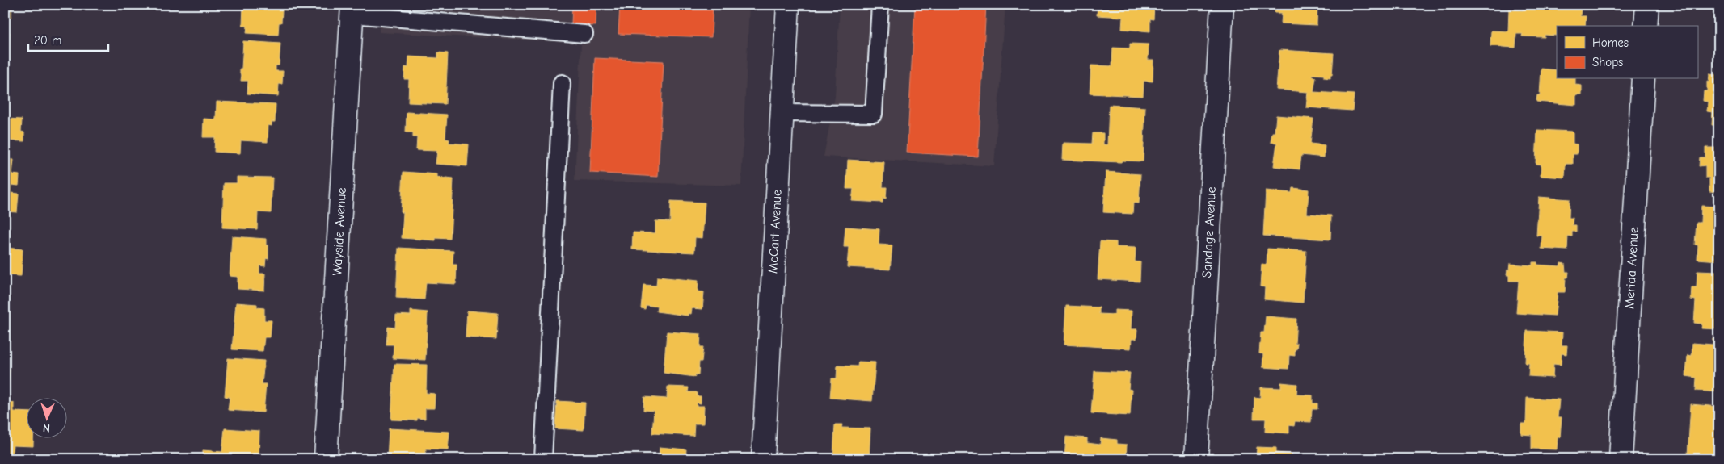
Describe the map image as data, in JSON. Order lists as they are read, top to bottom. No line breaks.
{"streets":{"street":["Wayside Avenue","McCart Avenue","Sandage Avenue","Merida Avenue"]},"legend":["Homes","Shops"],"scale_bar":"20 m","north":"bottom"}
